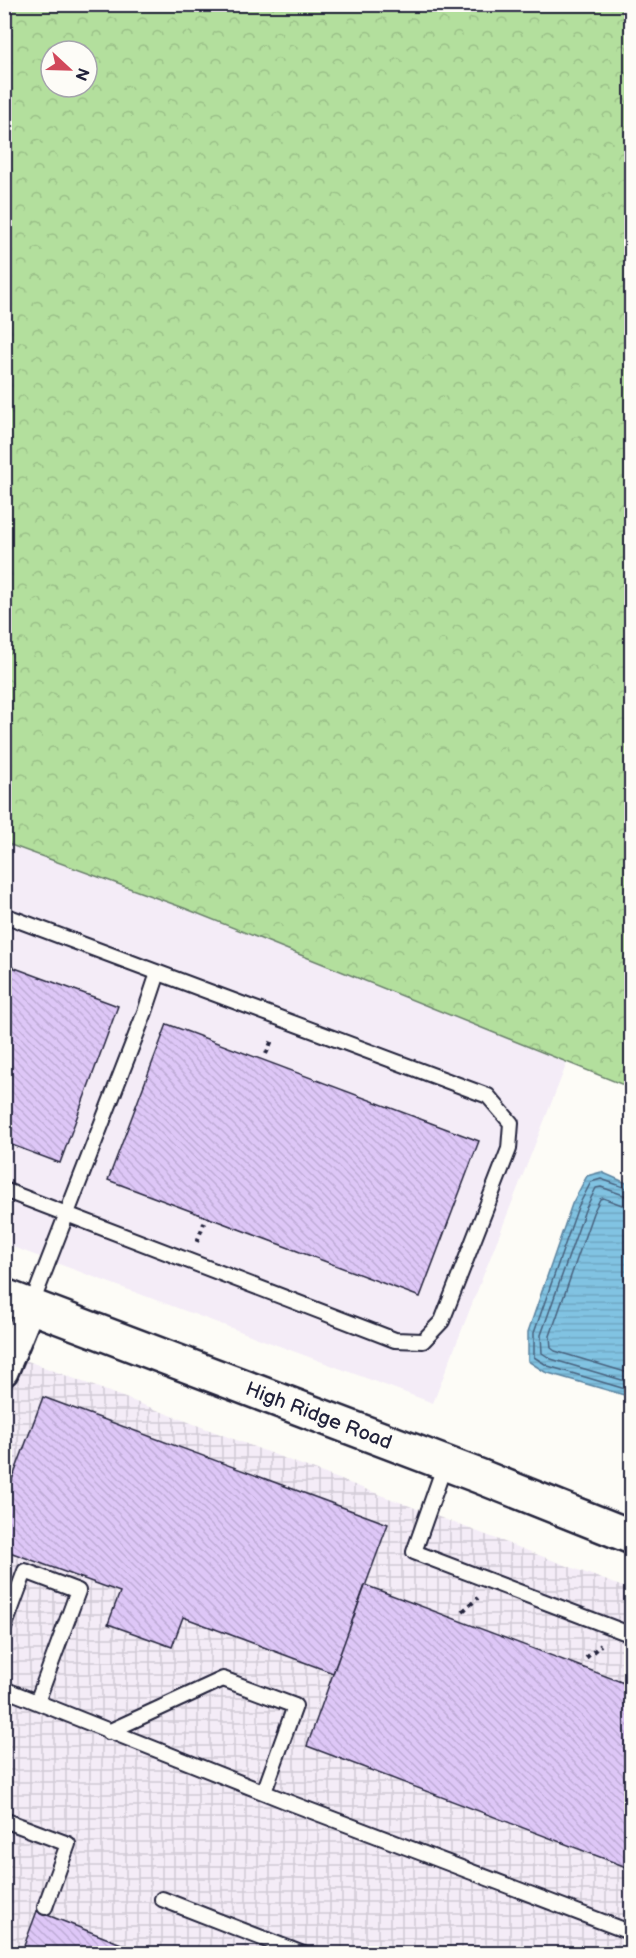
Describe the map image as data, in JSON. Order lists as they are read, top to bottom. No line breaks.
{"streets":{"street":["High Ridge Road"]},"north":"right"}
